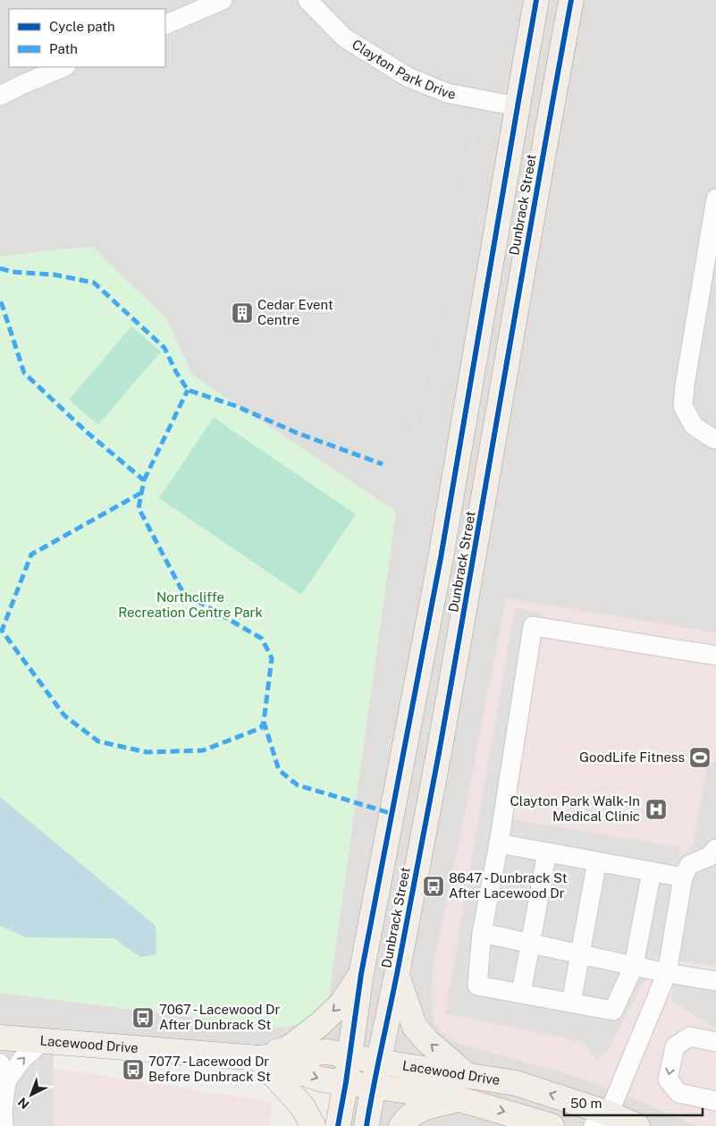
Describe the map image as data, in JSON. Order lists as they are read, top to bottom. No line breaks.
{"streets":{"main road":["Dunbrack Street","Lacewood Drive"],"street":["Clayton Park Drive"]},"crossings":[["Clayton Park Drive","Dunbrack Street"],["Dunbrack Street","Lacewood Drive"]],"parks":["Northcliffe Recreation Centre Park"],"places":{"building":["Cedar Event Centre"],"sports":["GoodLife Fitness"],"hospital":["Clayton Park Walk-In Medical Clinic"],"bus stop":["8647 - Dunbrack St After Lacewood Dr","7067 - Lacewood Dr After Dunbrack St","7077 - Lacewood Dr Before Dunbrack St"]},"legend":["Cycle path","Path"],"scale_bar":"50 m","north":"bottom left"}
